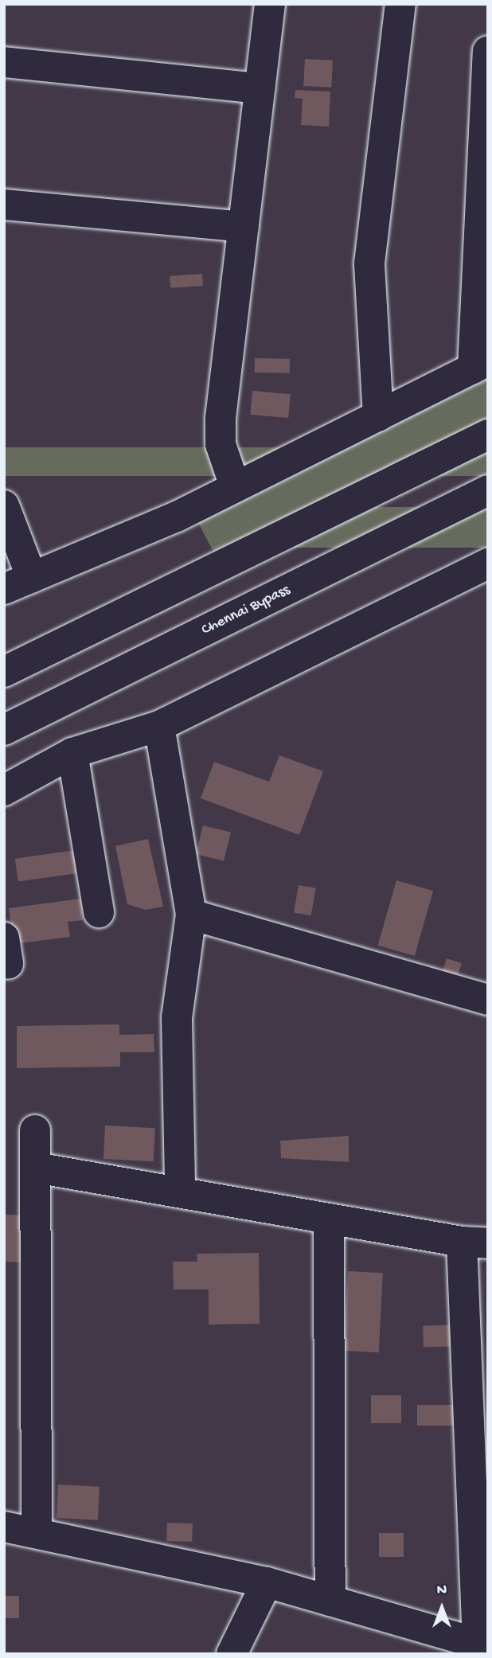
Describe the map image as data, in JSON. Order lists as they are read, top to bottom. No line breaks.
{"streets":{"main road":["Chennai Bypass"]},"north":"top"}
